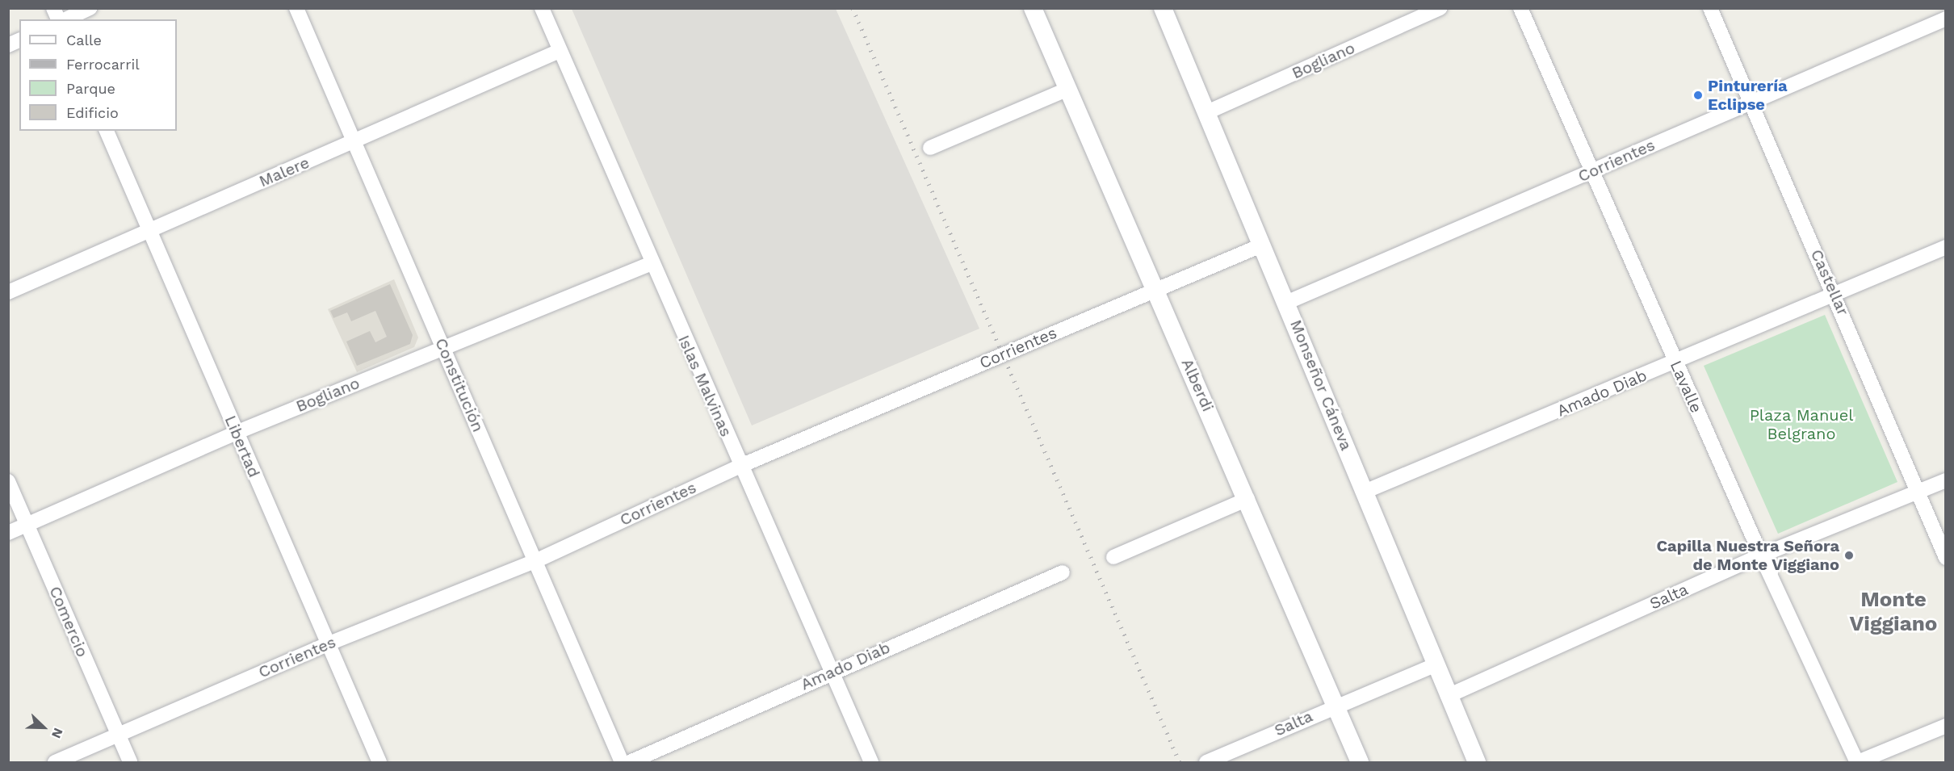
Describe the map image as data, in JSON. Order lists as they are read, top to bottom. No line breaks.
{"streets":{"street":["Bogliano","Corrientes","Malere","Castellar","Constitución","Alberdi","Monseñor Cáneva","Islas Malvinas","Lavalle","Amado Diab","Libertad","Salta","Comercio"]},"crossings":[["Bogliano","Constitución"],["Bogliano","Monseñor Cáneva"],["Bogliano","Islas Malvinas"],["Bogliano","Libertad"],["Bogliano","Comercio"],["Corrientes","Castellar"],["Corrientes","Constitución"],["Corrientes","Alberdi"],["Corrientes","Monseñor Cáneva"],["Corrientes","Islas Malvinas"],["Corrientes","Lavalle"],["Corrientes","Libertad"],["Corrientes","Comercio"],["Malere","Constitución"],["Malere","Islas Malvinas"],["Malere","Libertad"],["Castellar","Amado Diab"],["Castellar","Salta"],["Alberdi","Salta"],["Monseñor Cáneva","Amado Diab"],["Monseñor Cáneva","Salta"],["Islas Malvinas","Amado Diab"],["Lavalle","Amado Diab"],["Lavalle","Salta"]],"districts":["Monte Viggiano"],"parks":["Plaza Manuel Belgrano"],"places":["Pinturería Eclipse","Capilla Nuestra Señora de Monte Viggiano"],"legend":["Calle","Ferrocarril","Parque","Edificio"],"north":"bottom right"}
